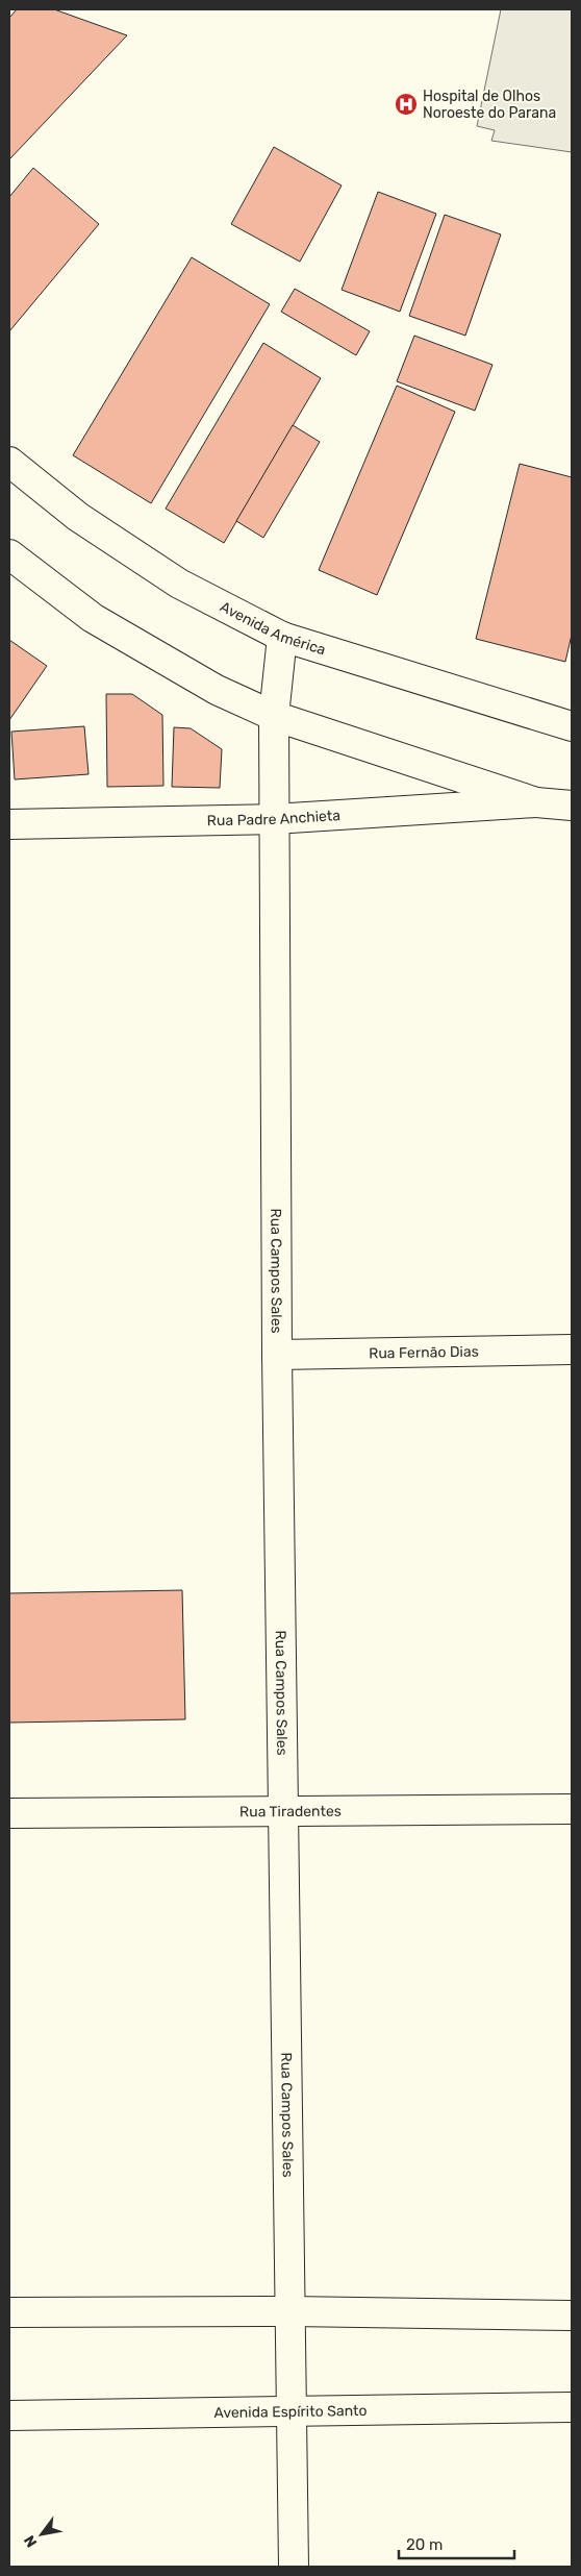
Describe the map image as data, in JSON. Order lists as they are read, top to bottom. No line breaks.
{"streets":{"street":["Avenida América","Rua Padre Anchieta","Rua Campos Sales","Rua Fernão Dias","Rua Tiradentes","Avenida Espírito Santo"]},"crossings":[["Avenida América","Rua Campos Sales"],["Rua Padre Anchieta","Rua Campos Sales"],["Rua Campos Sales","Rua Fernão Dias"],["Rua Campos Sales","Rua Tiradentes"],["Rua Campos Sales","Avenida Espírito Santo"]],"places":{"hospital":["Hospital de Olhos Noroeste do Parana"]},"scale_bar":"20 m","north":"bottom left"}
